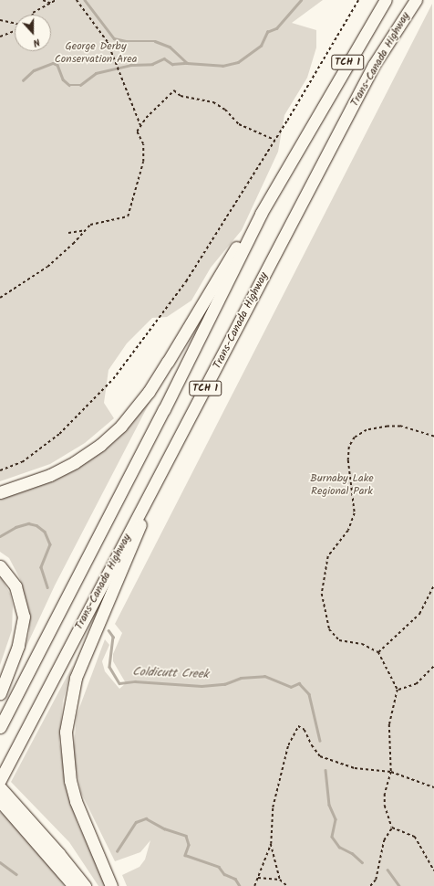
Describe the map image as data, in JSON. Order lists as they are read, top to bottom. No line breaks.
{"streets":{"highway":["Trans-Canada Highway","TCH 1"]},"water":["Coldicutt Creek"],"parks":["George Derby Conservation Area","Burnaby Lake Regional Park"],"north":"bottom"}
